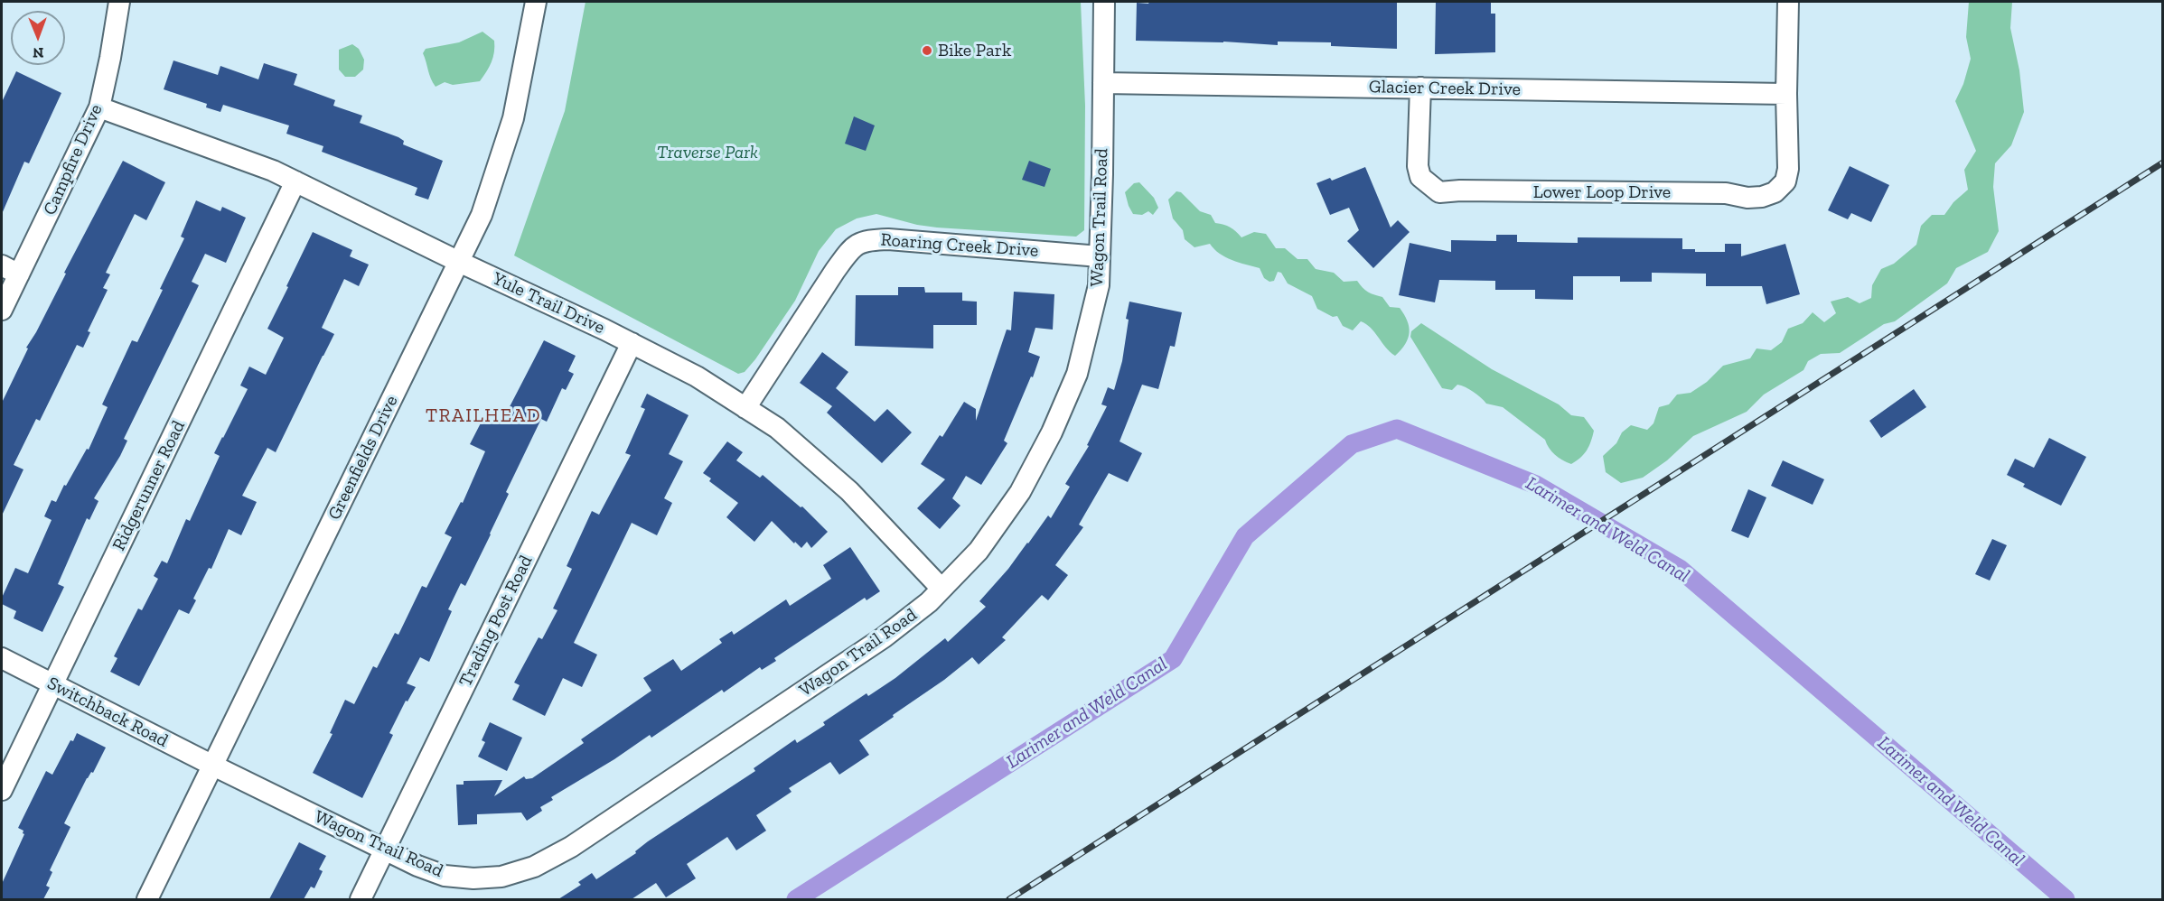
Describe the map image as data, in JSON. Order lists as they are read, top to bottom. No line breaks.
{"streets":{"street":["Glacier Creek Drive","Campfire Drive","Lower Loop Drive","Wagon Trail Road","Roaring Creek Drive","Yule Trail Drive","Greenfields Drive","Ridgerunner Road","Trading Post Road","Switchback Road"]},"crossings":[["Glacier Creek Drive","Lower Loop Drive"],["Glacier Creek Drive","Wagon Trail Road"],["Campfire Drive","Yule Trail Drive"],["Wagon Trail Road","Roaring Creek Drive"],["Wagon Trail Road","Yule Trail Drive"],["Wagon Trail Road","Greenfields Drive"],["Wagon Trail Road","Trading Post Road"],["Wagon Trail Road","Switchback Road"],["Roaring Creek Drive","Yule Trail Drive"],["Yule Trail Drive","Greenfields Drive"],["Yule Trail Drive","Ridgerunner Road"],["Yule Trail Drive","Trading Post Road"],["Greenfields Drive","Switchback Road"],["Ridgerunner Road","Switchback Road"]],"districts":["TRAILHEAD"],"water":["Larimer and Weld Canal"],"parks":["Traverse Park"],"places":["Bike Park"],"north":"bottom"}
